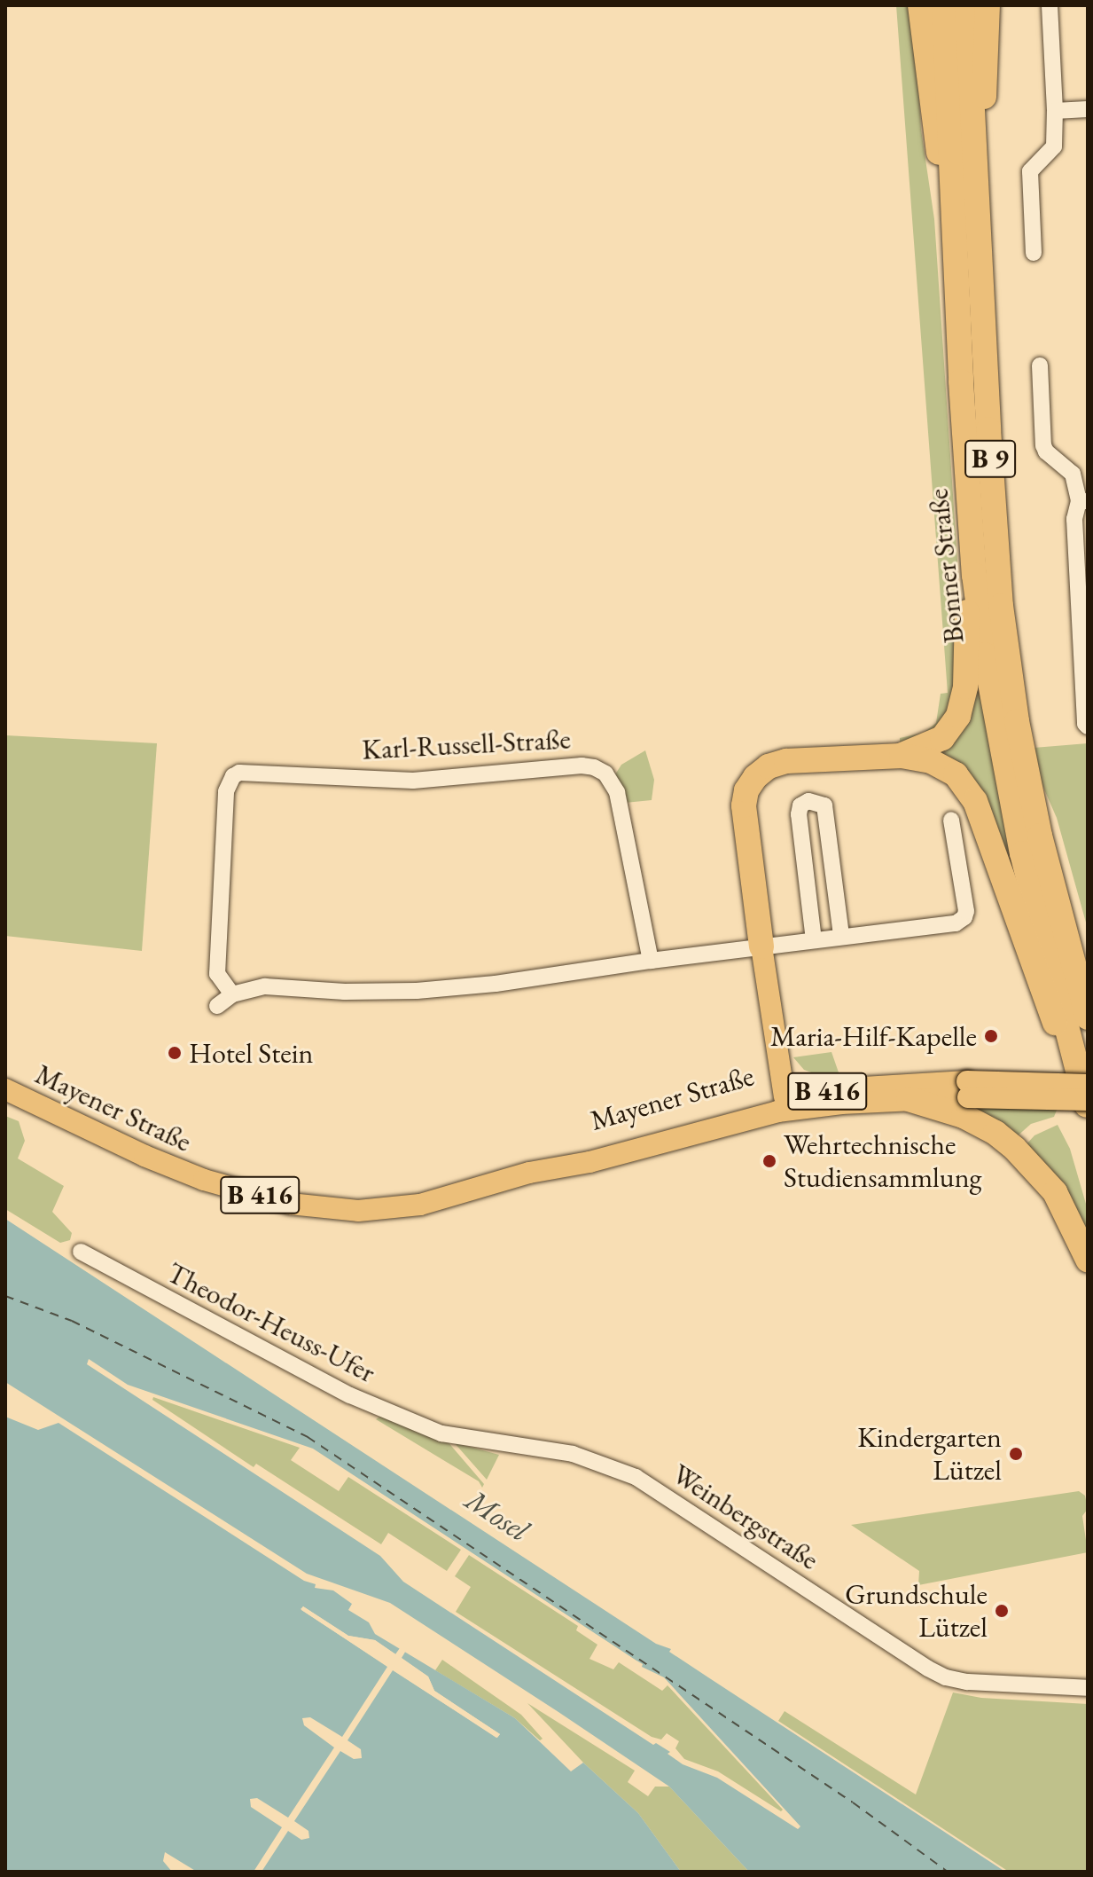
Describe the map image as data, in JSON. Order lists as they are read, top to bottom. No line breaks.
{"streets":{"highway":["B 9","Bonner Straße"],"main road":["B 416","Mayener Straße"],"street":["Karl-Russell-Straße","Theodor-Heuss-Ufer","Weinbergstraße"]},"crossings":[["Bonner Straße","Mayener Straße"],["Theodor-Heuss-Ufer","Weinbergstraße"]],"water":["Mosel"],"places":["Maria-Hilf-Kapelle","Hotel Stein","Wehrtechnische Studiensammlung","Kindergarten Lützel","Grundschule Lützel"]}
